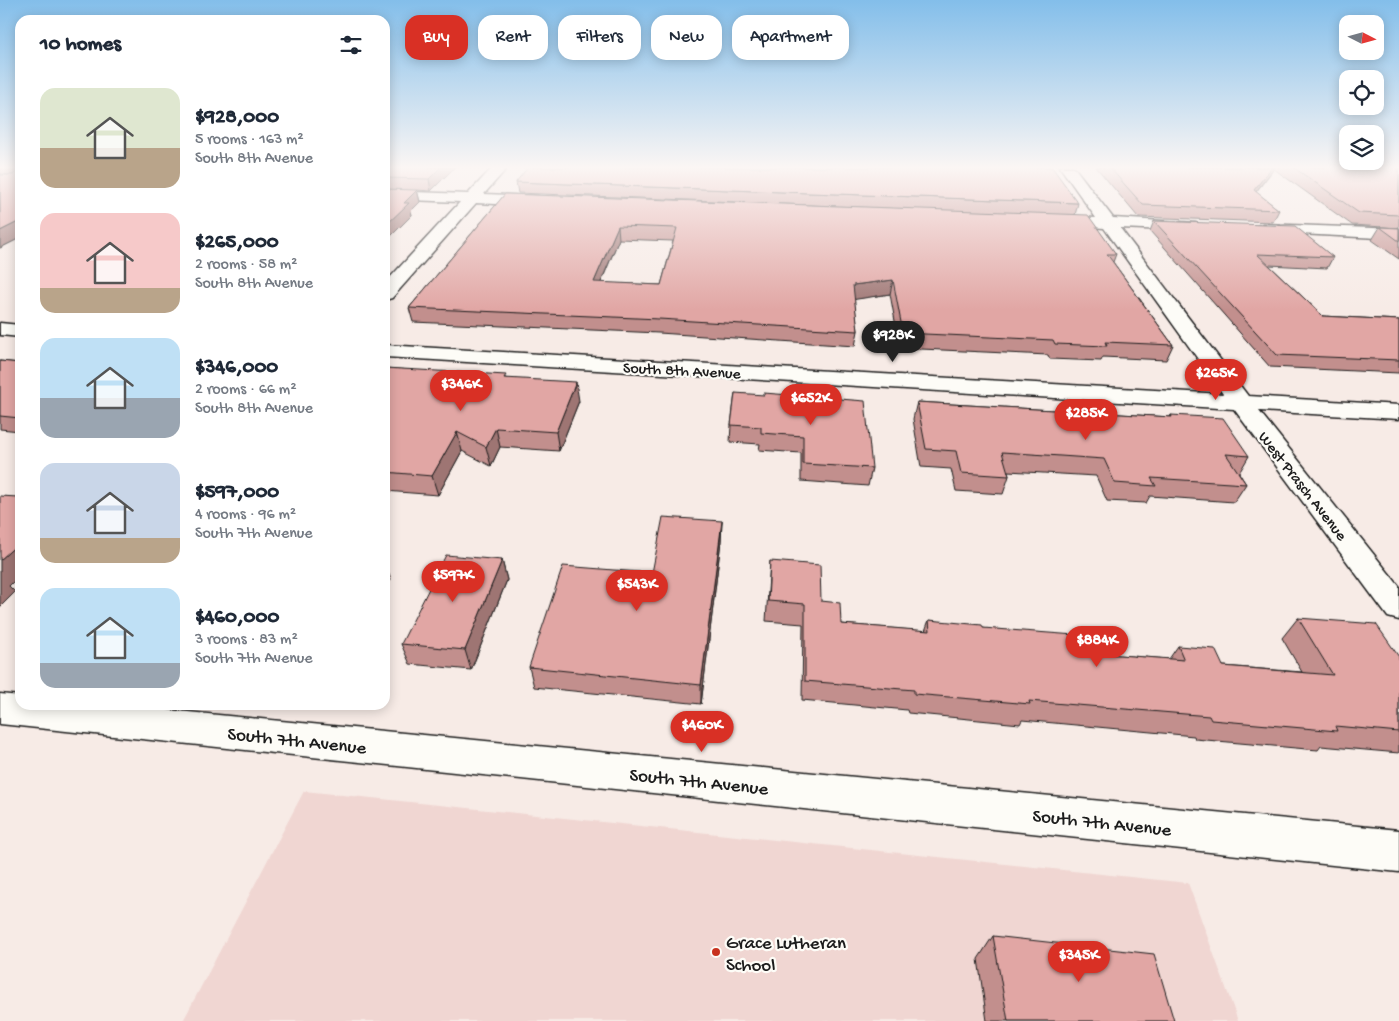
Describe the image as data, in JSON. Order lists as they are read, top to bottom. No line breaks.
{"streets":{"street":["South 8th Avenue","West Prasch Avenue","South 7th Avenue"]},"crossings":[["South 8th Avenue","West Prasch Avenue"]],"places":["Grace Lutheran School"],"north":"right","page":{"chip":["Buy","Rent","Filters","New","Apartment"],"heading":"10 homes","list":[{"name":"$928,000","note":"5 rooms · 163 m² · South 8th Avenue"},{"name":"$265,000","note":"2 rooms · 58 m² · South 8th Avenue"},{"name":"$346,000","note":"2 rooms · 66 m² · South 8th Avenue"},{"name":"$597,000","note":"4 rooms · 96 m² · South 7th Avenue"},{"name":"$460,000","note":"3 rooms · 83 m² · South 7th Avenue"}],"price":["$928K","$265K","$346K","$652K","$285K","$597K","$543K","$884K","$460K","$345K"]}}
